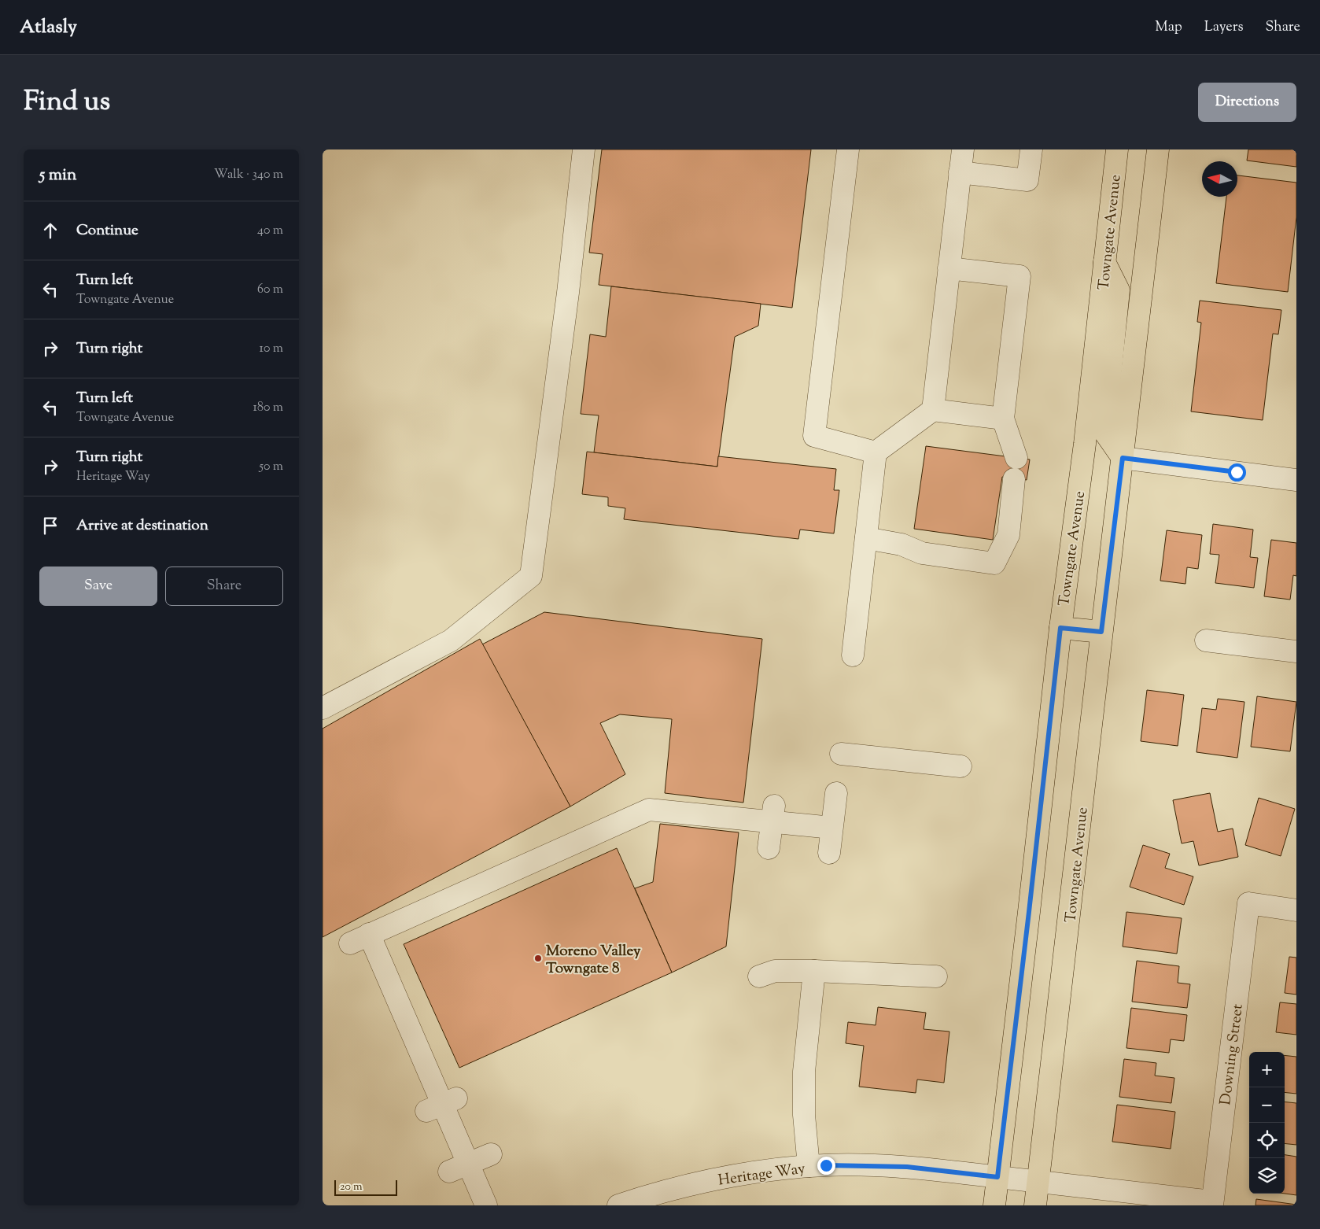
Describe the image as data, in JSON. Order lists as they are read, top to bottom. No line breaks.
{"streets":{"main road":["Towngate Avenue"],"street":["Downing Street","Heritage Way"]},"crossings":[["Towngate Avenue","Heritage Way"],["Downing Street","Heritage Way"]],"places":["Moreno Valley Towngate 8"],"scale_bar":"20 m","north":"left","page":{"header":"Atlasly","nav":["Map","Layers","Share"],"title":"Find us","buttons":["Directions",["Save","Share"]],"heading":["5 min","Walk · 340 m"],"list":[["Continue","40 m"],["Turn left","Towngate Avenue","60 m"],["Turn right","10 m"],["Turn left","Towngate Avenue","180 m"],["Turn right","Heritage Way","50 m"],"Arrive at destination"],"map_buttons":["+","−"],"scale":"20 m"}}
